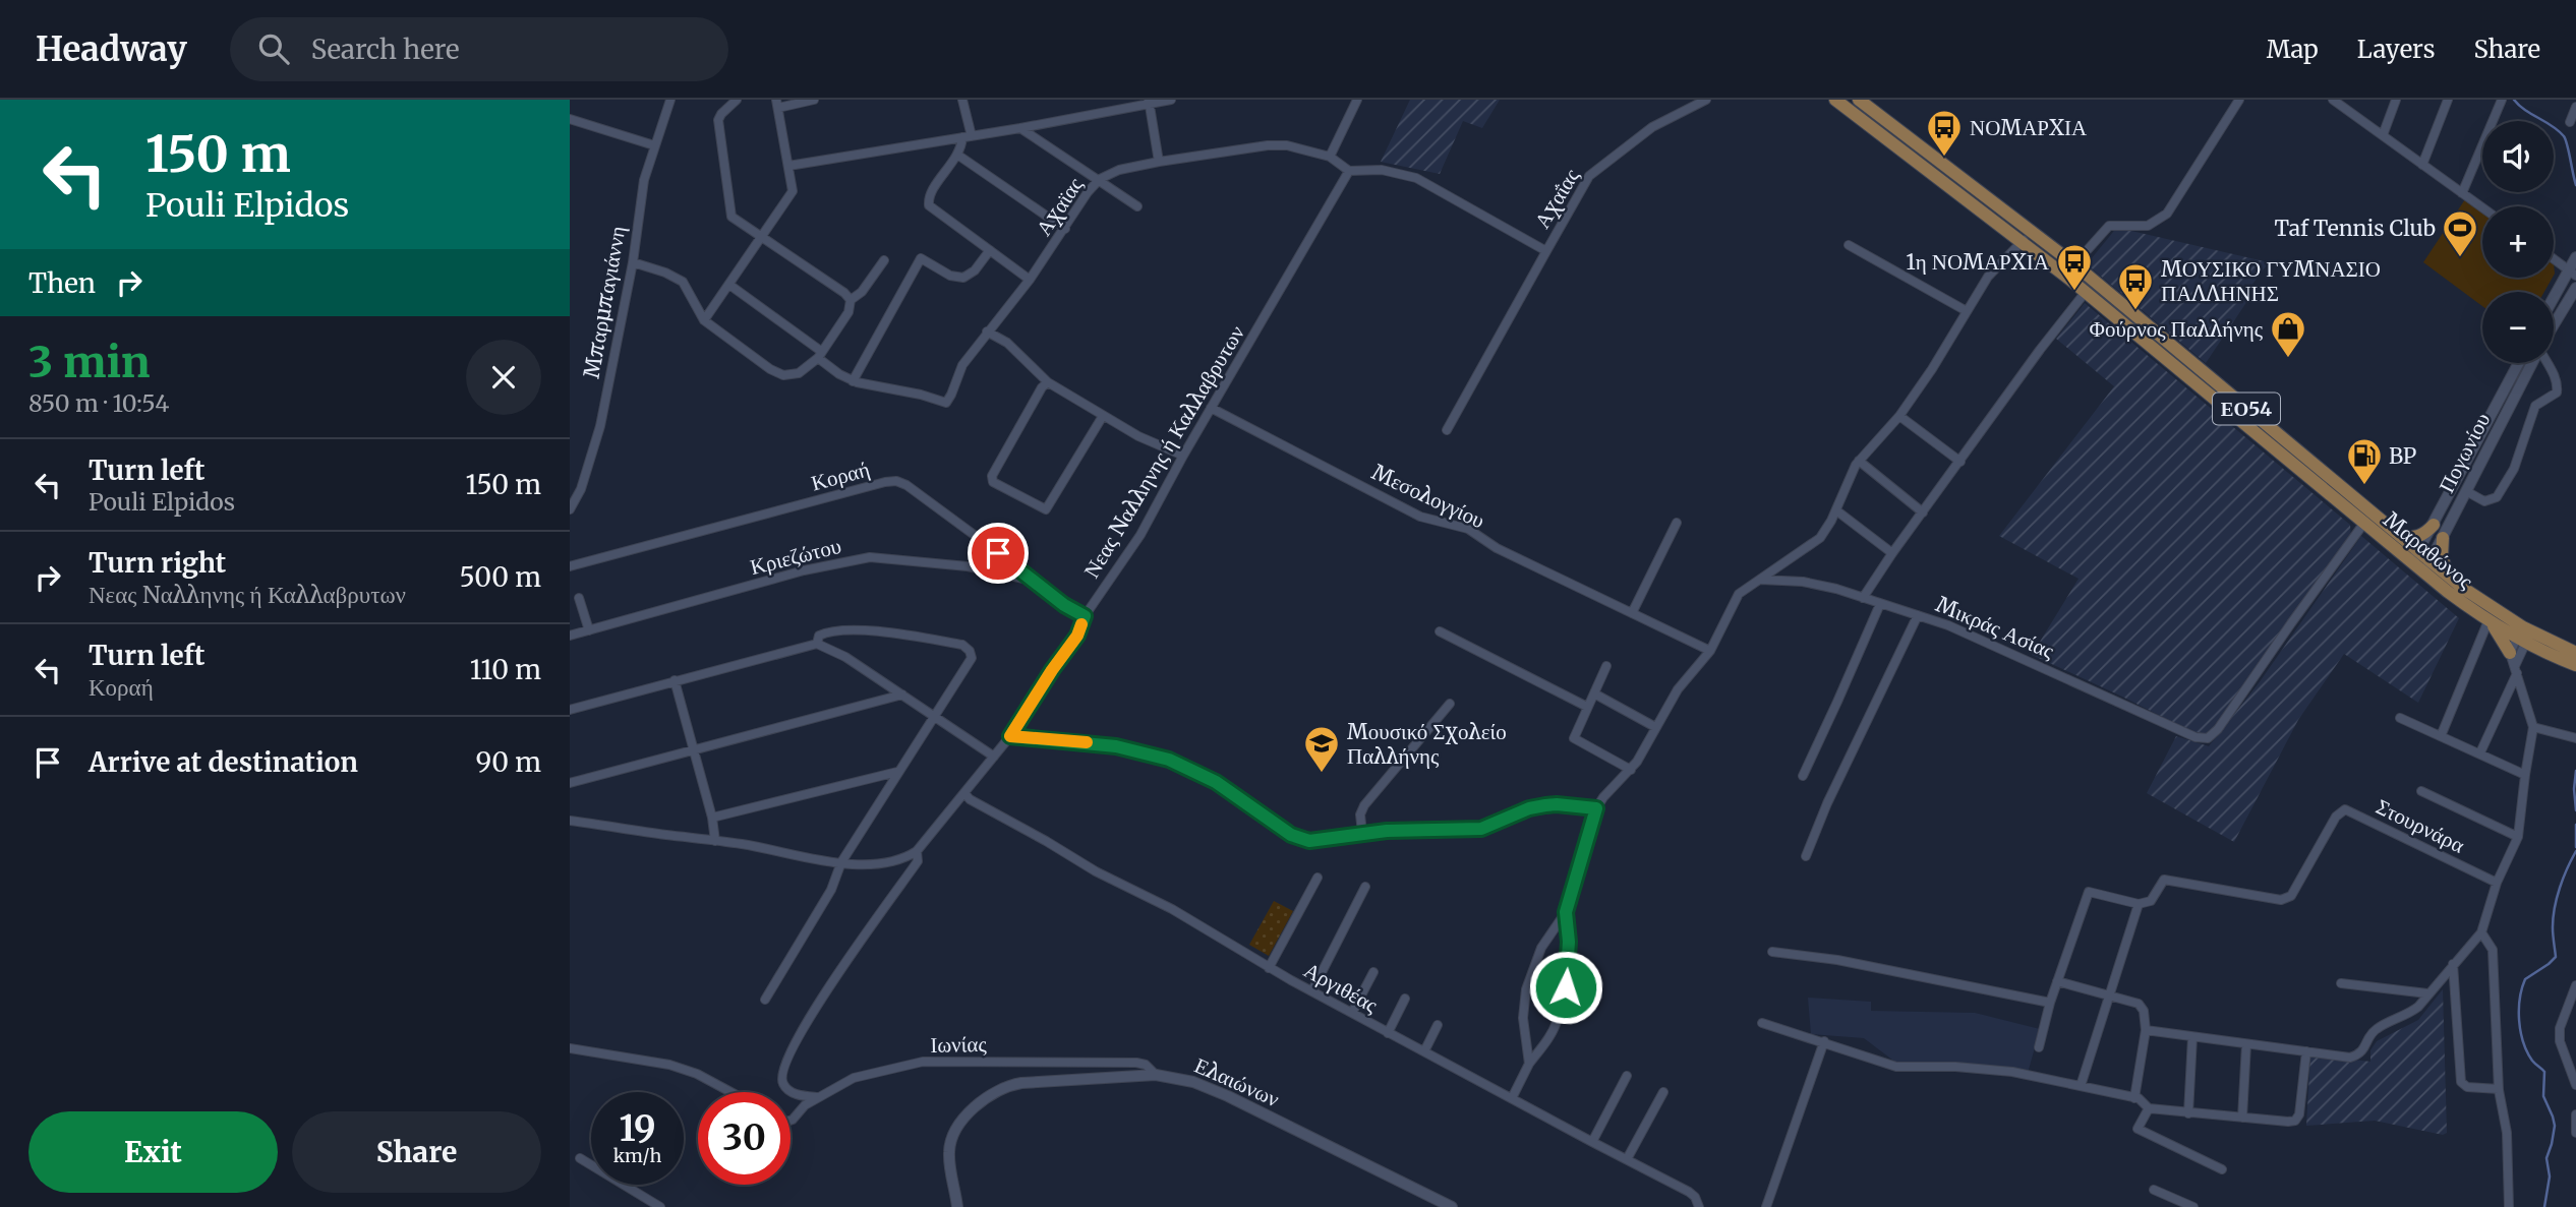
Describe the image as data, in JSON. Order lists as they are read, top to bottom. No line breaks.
{"streets":{"main road":["ΕΟ54","Πογωνίου","Μαραθώνος","Ελαιώνων"],"street":["Αχαΐας","Αχαϊας","Μπαρμπαγιάννη","Νεας Nαλληνης ή Καλλαβρυτων","Κοραή","Μεσολογγίου","Κριεζώτου","Μικράς Ασίας","Στουρνάρα","Αργιθέας","Ιωνίας"]},"crossings":[["Αχαΐας","Αχαϊας"],["Αχαΐας","Νεας Nαλληνης ή Καλλαβρυτων"],["Αχαϊας","Νεας Nαλληνης ή Καλλαβρυτων"],["Νεας Nαλληνης ή Καλλαβρυτων","Κοραή"],["Νεας Nαλληνης ή Καλλαβρυτων","Μεσολογγίου"],["Νεας Nαλληνης ή Καλλαβρυτων","Αργιθέας"],["Νεας Nαλληνης ή Καλλαβρυτων","Ιωνίας"],["Πογωνίου","Μαραθώνος"],["Κοραή","Κριεζώτου"],["Μαραθώνος","Μικράς Ασίας"],["Ιωνίας","Ελαιώνων"]],"places":{"bus stop":["ΝΟΜΑΡΧΙΑ","1η ΝΟΜΑΡΧΙΑ","ΜΟΥΣΙΚΟ ΓΥΜΝΑΣΙΟ ΠΑΛΛΗΝΗΣ"],"sports":["Taf Tennis Club"],"shop":["Φούρνος Παλλήνης"],"fuel station":["BP"],"school or university":["Μουσικό Σχολείο Παλλήνης"]},"page":{"header":"Headway","search":"Search here","nav":["Map","Layers","Share"],"turn":["150 m","Pouli Elpidos"],"map_buttons":["+","−"],"then":"Then","heading":["3 min","850 m · 10:54"],"list":[{"name":"Turn left","note":"Pouli Elpidos","value":"150 m"},{"name":"Turn right","note":"Νεας Nαλληνης ή Καλλαβρυτων","value":"500 m"},{"name":"Turn left","note":"Κοραή","value":"110 m"},{"name":"Arrive at destination","value":"90 m"}],"speed":"19 km/h","limit":"30","buttons":["Exit","Share"]}}
